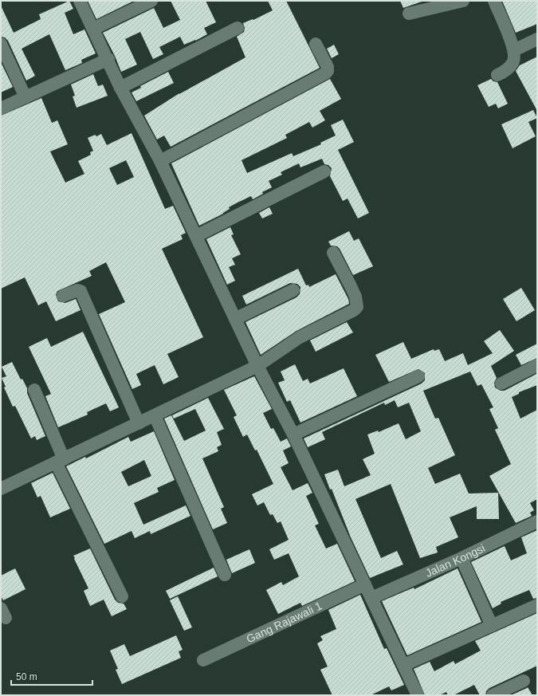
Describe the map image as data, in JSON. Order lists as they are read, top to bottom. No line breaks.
{"streets":{"street":["Jalan Kongsi","Gang Rajawali 1"]},"scale_bar":"50 m"}
